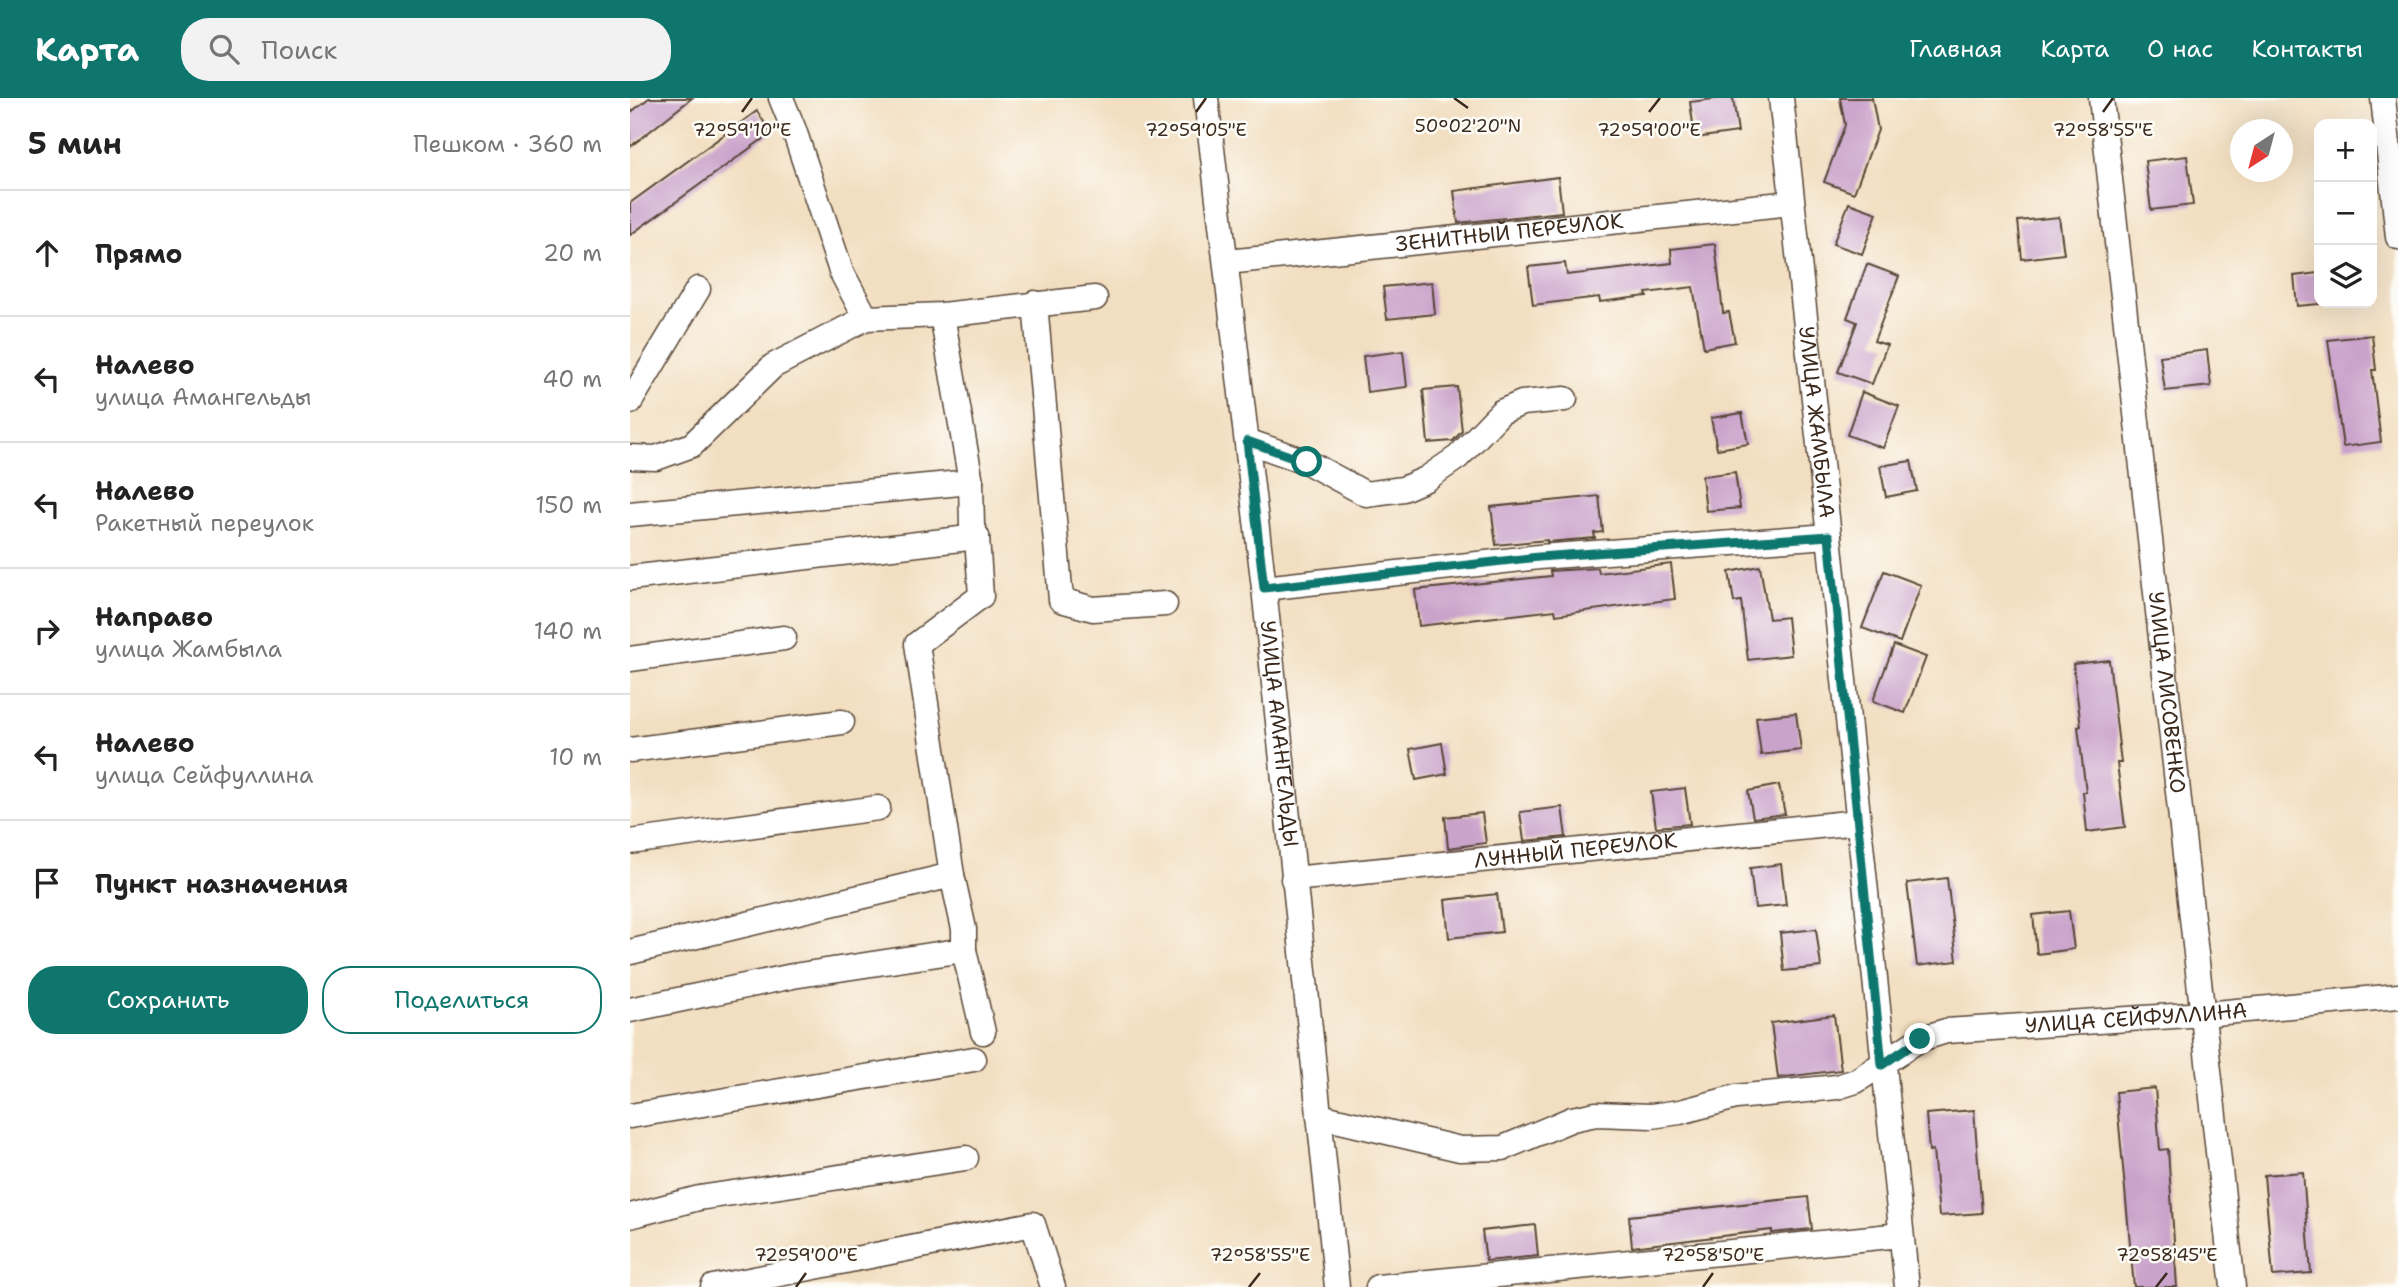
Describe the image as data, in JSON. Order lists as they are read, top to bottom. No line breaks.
{"streets":{"street":["ЗЕНИТНЫЙ ПЕРЕУЛОК","УЛИЦА ЖАМБЫЛА","УЛИЦА ЛИСОВЕНКО","УЛИЦА АМАНГЕЛЬДЫ","ЛУННЫЙ ПЕРЕУЛОК","УЛИЦА СЕЙФУЛЛИНА"]},"crossings":[["ЗЕНИТНЫЙ ПЕРЕУЛОК","УЛИЦА ЖАМБЫЛА"],["ЗЕНИТНЫЙ ПЕРЕУЛОК","УЛИЦА АМАНГЕЛЬДЫ"],["УЛИЦА ЖАМБЫЛА","ЛУННЫЙ ПЕРЕУЛОК"],["УЛИЦА ЖАМБЫЛА","УЛИЦА СЕЙФУЛЛИНА"],["УЛИЦА ЛИСОВЕНКО","УЛИЦА СЕЙФУЛЛИНА"],["УЛИЦА АМАНГЕЛЬДЫ","ЛУННЫЙ ПЕРЕУЛОК"],["УЛИЦА АМАНГЕЛЬДЫ","УЛИЦА СЕЙФУЛЛИНА"]],"north":"bottom left","page":{"header":"Карта","search":"Поиск","nav":["Главная","Карта","О нас","Контакты"],"heading":["5 мин","Пешком · 360 m"],"map_buttons":["+","−"],"list":[["Прямо","20 m"],["Налево","улица Амангельды","40 m"],["Налево","Ракетный переулок","150 m"],["Направо","улица Жамбыла","140 m"],["Налево","улица Сейфуллина","10 m"],"Пункт назначения"],"buttons":["Сохранить","Поделиться"]},"coordinates":["50°02'20\"N","72°59'00\"E","72°58'55\"E","72°59'10\"E","72°59'05\"E","72°58'50\"E","72°58'45\"E"]}
